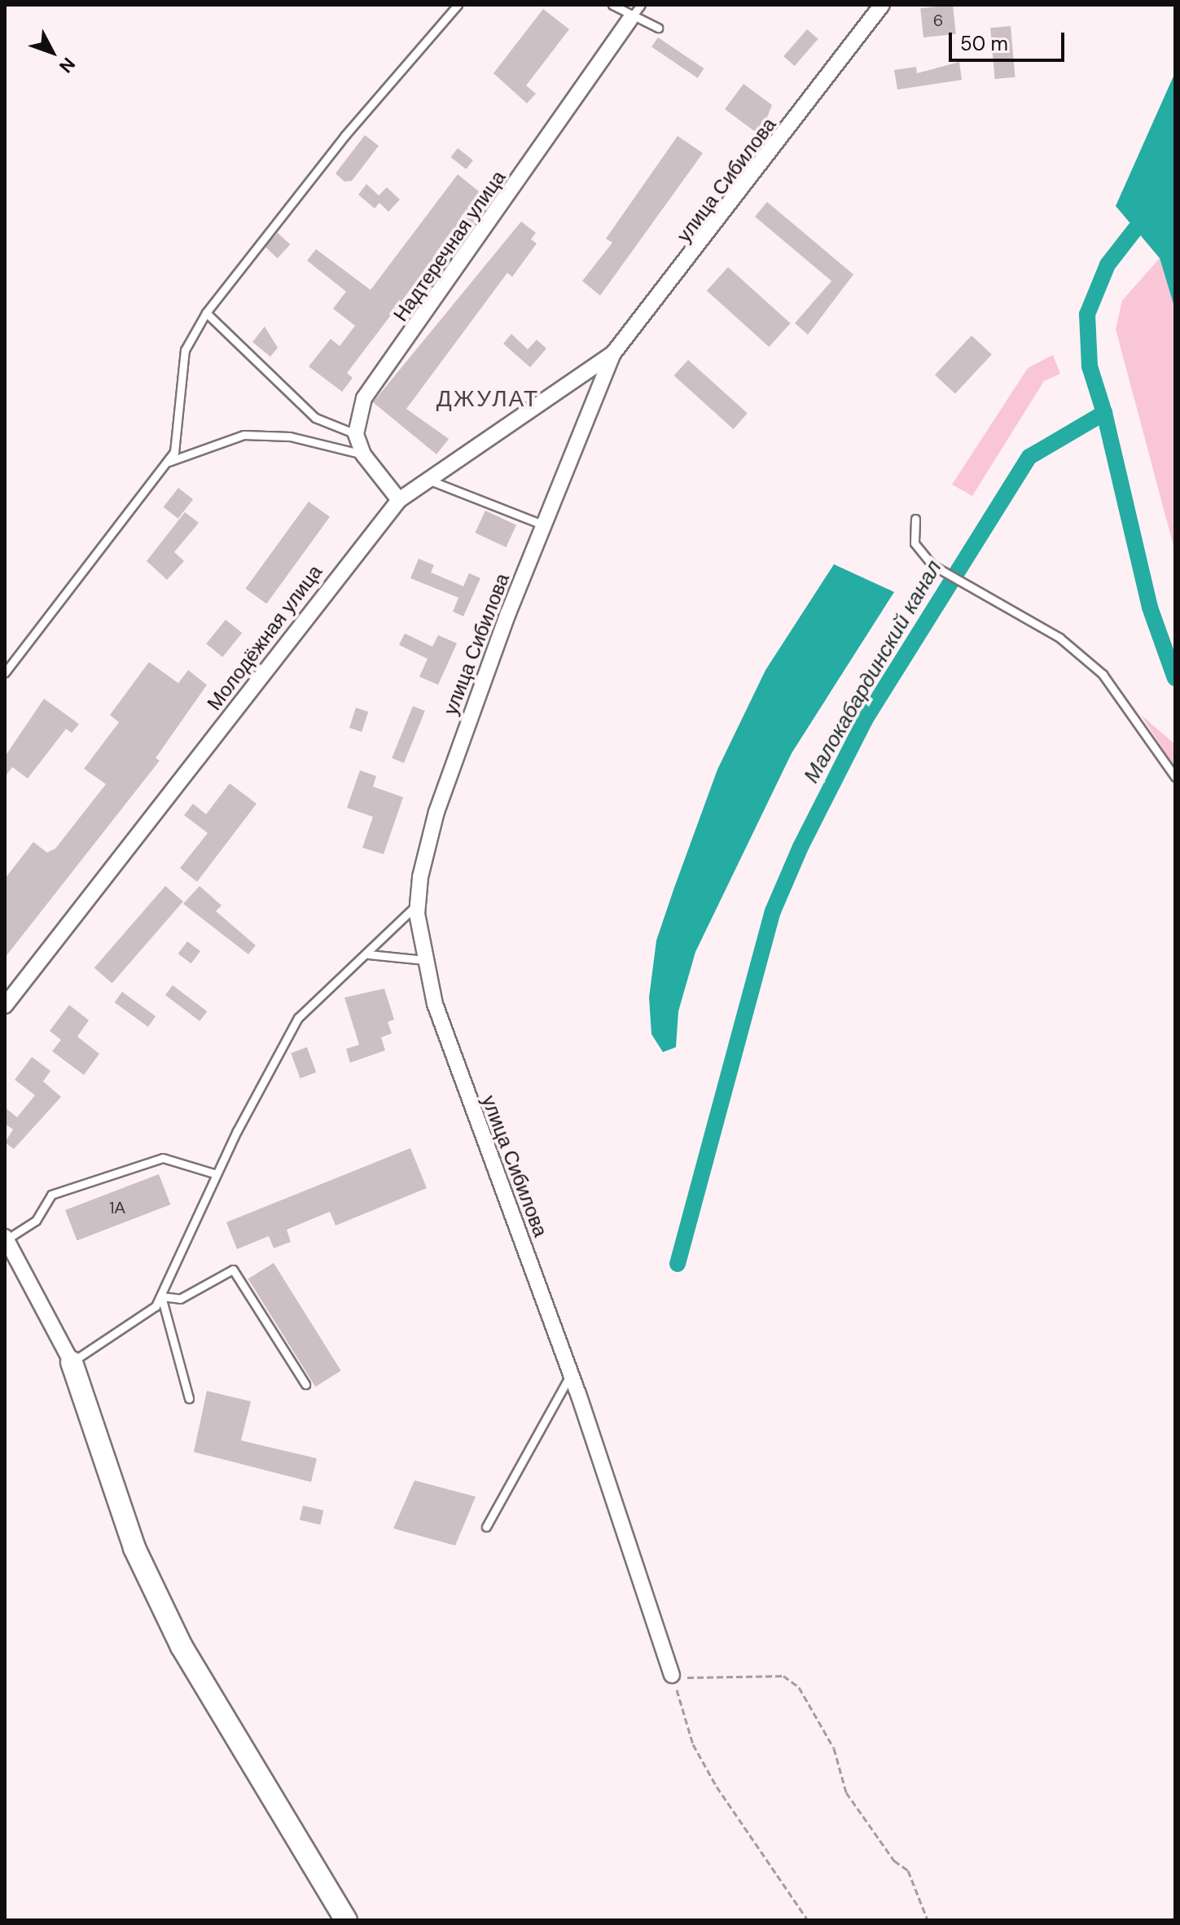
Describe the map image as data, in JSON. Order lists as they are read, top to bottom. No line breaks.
{"streets":{"street":["улица Сибилова","Надтеречная улица","Молодёжная улица"]},"crossings":[["улица Сибилова","Молодёжная улица"]],"districts":["ДЖУЛАТ"],"water":["Малокабардинский канал"],"house_numbers":["6","1А"],"scale_bar":"50 m","north":"bottom right"}
